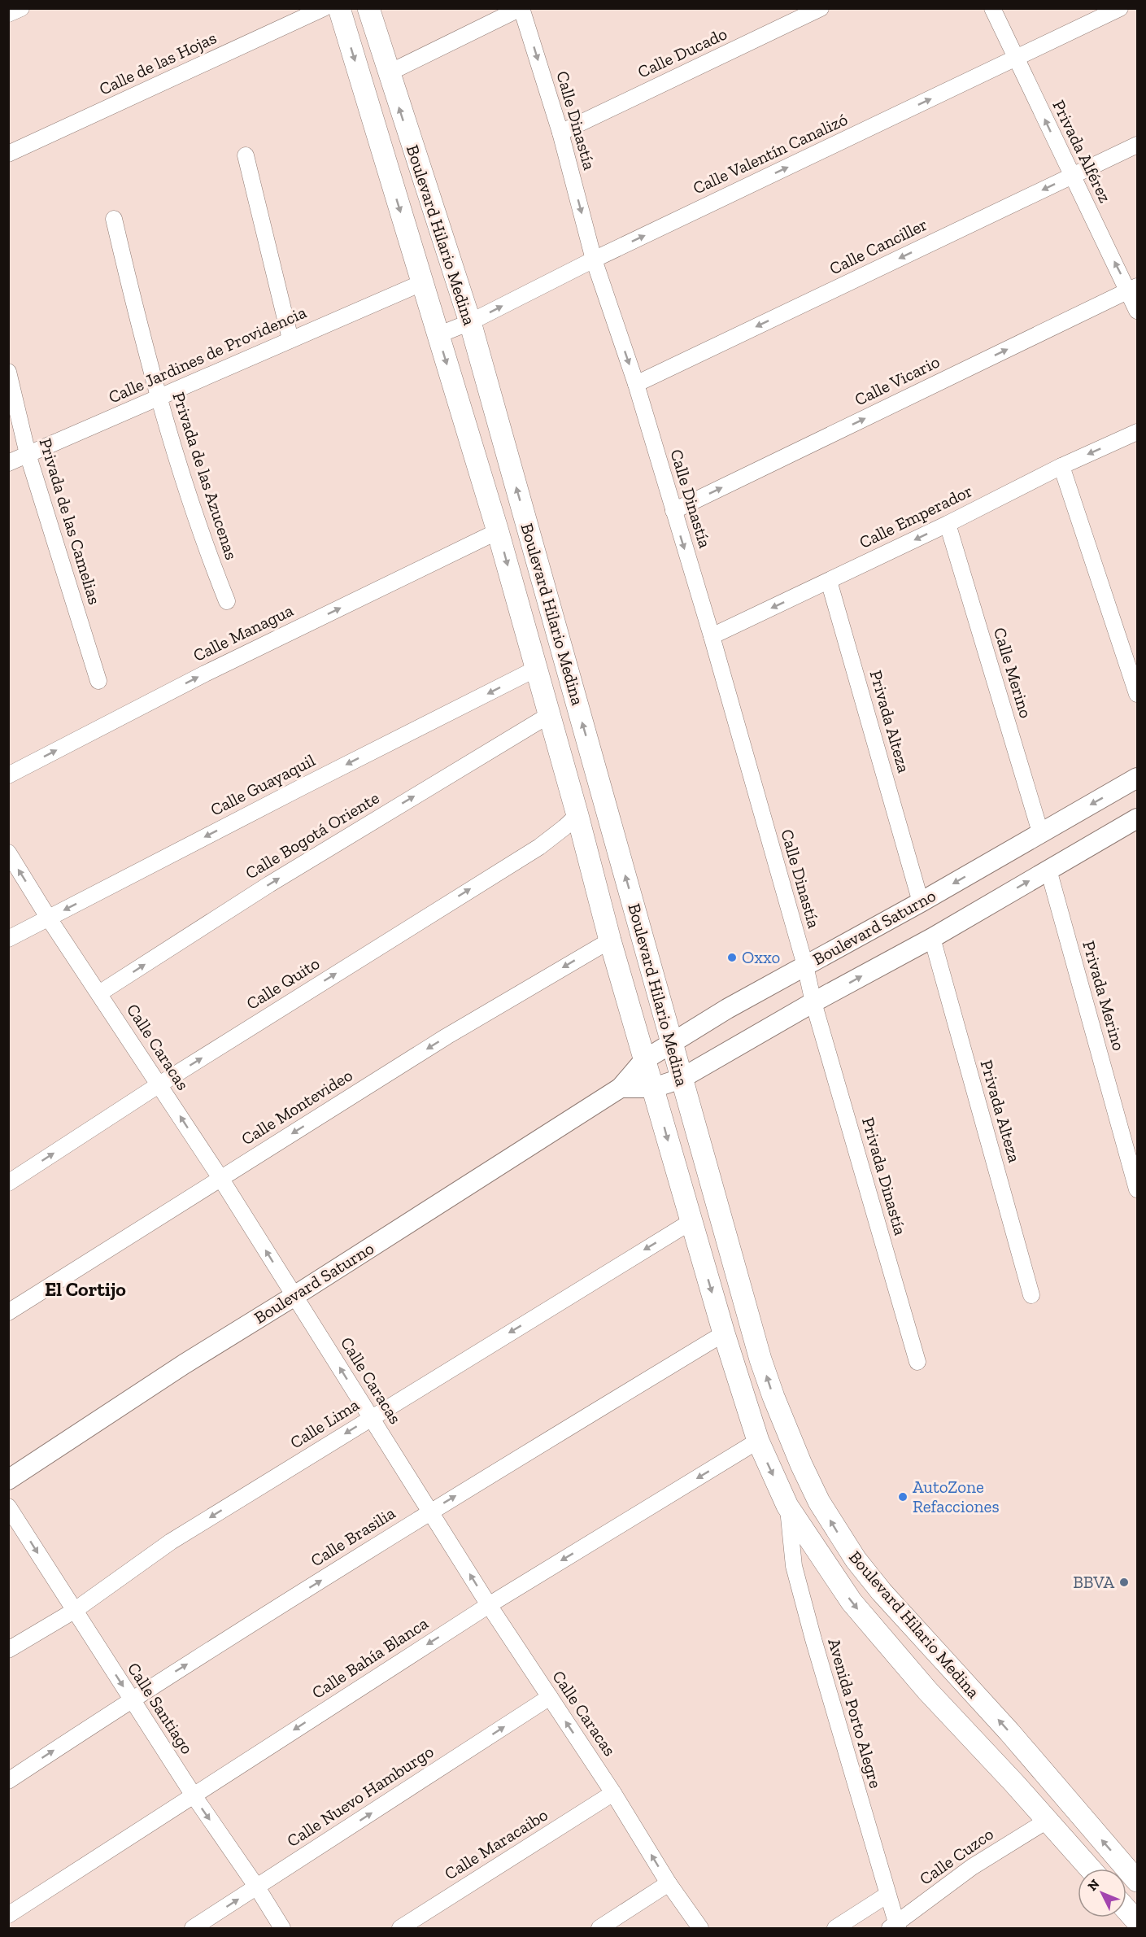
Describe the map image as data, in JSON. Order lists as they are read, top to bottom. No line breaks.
{"streets":{"main road":["Boulevard Hilario Medina"],"street":["Calle Ducado","Calle de las Hojas","Calle Dinastía","Privada Alférez","Calle Valentín Canalizó","Calle Canciller","Calle Jardines de Providencia","Calle Vicario","Privada de las Azucenas","Calle Emperador","Privada de las Camelias","Calle Managua","Calle Merino","Privada Alteza","Calle Guayaquil","Calle Bogotá Oriente","Boulevard Saturno","Calle Quito","Privada Merino","Calle Caracas","Calle Montevideo","Privada Dinastía","Calle Lima","Calle Brasilia","Calle Bahía Blanca","Calle Santiago","Avenida Porto Alegre","Calle Nuevo Hamburgo","Calle Maracaibo","Calle Cuzco"]},"crossings":[["Calle Ducado","Calle Dinastía"],["Calle Dinastía","Calle Valentín Canalizó"],["Calle Dinastía","Calle Canciller"],["Calle Dinastía","Calle Vicario"],["Calle Dinastía","Calle Emperador"],["Calle Dinastía","Boulevard Saturno"],["Calle Dinastía","Privada Dinastía"],["Privada Alférez","Calle Valentín Canalizó"],["Privada Alférez","Calle Canciller"],["Privada Alférez","Calle Vicario"],["Calle Valentín Canalizó","Boulevard Hilario Medina"],["Boulevard Hilario Medina","Calle Jardines de Providencia"],["Boulevard Hilario Medina","Calle Managua"],["Boulevard Hilario Medina","Calle Guayaquil"],["Boulevard Hilario Medina","Calle Bogotá Oriente"],["Boulevard Hilario Medina","Boulevard Saturno"],["Boulevard Hilario Medina","Calle Quito"],["Boulevard Hilario Medina","Calle Montevideo"],["Boulevard Hilario Medina","Calle Lima"],["Boulevard Hilario Medina","Calle Brasilia"],["Boulevard Hilario Medina","Calle Bahía Blanca"],["Boulevard Hilario Medina","Avenida Porto Alegre"],["Boulevard Hilario Medina","Calle Cuzco"],["Calle Jardines de Providencia","Privada de las Azucenas"],["Calle Jardines de Providencia","Privada de las Camelias"],["Calle Emperador","Calle Merino"],["Calle Emperador","Privada Alteza"],["Calle Merino","Boulevard Saturno"],["Privada Alteza","Boulevard Saturno"],["Calle Guayaquil","Calle Caracas"],["Calle Bogotá Oriente","Calle Caracas"],["Boulevard Saturno","Calle Caracas"],["Calle Quito","Calle Caracas"],["Calle Caracas","Calle Montevideo"],["Calle Caracas","Calle Lima"],["Calle Caracas","Calle Brasilia"],["Calle Caracas","Calle Bahía Blanca"],["Calle Caracas","Calle Nuevo Hamburgo"],["Calle Caracas","Calle Maracaibo"],["Calle Lima","Calle Santiago"],["Calle Brasilia","Calle Santiago"],["Calle Bahía Blanca","Calle Santiago"],["Calle Santiago","Calle Nuevo Hamburgo"],["Avenida Porto Alegre","Calle Cuzco"]],"one_way":["Calle Dinastía","Privada Alférez","Calle Valentín Canalizó","Calle Canciller","Calle Vicario","Calle Emperador","Calle Managua","Calle Guayaquil","Calle Bogotá Oriente","Calle Quito","Calle Caracas","Calle Montevideo","Calle Lima","Calle Brasilia","Calle Bahía Blanca","Calle Santiago","Calle Nuevo Hamburgo"],"districts":["El Cortijo"],"places":["Oxxo","AutoZone Refacciones","BBVA"],"north":"top left"}
